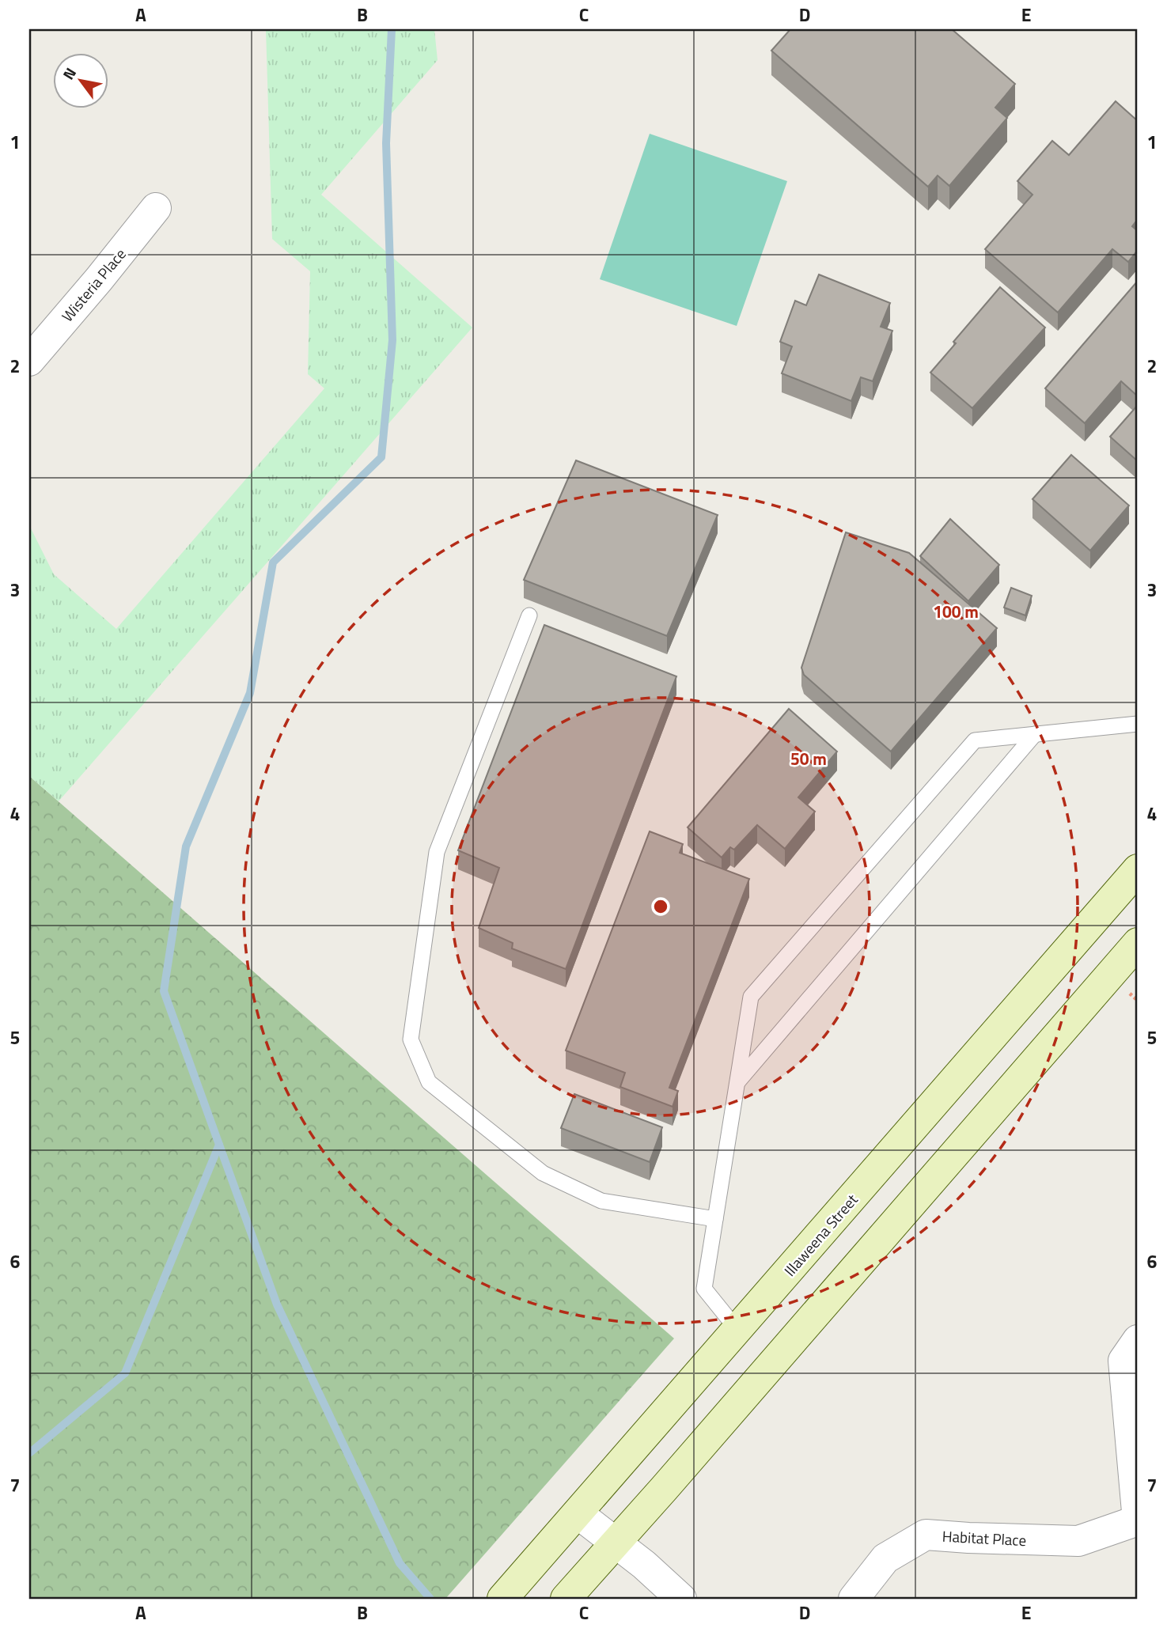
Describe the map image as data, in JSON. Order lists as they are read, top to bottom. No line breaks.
{"streets":{"main road":["Illaweena Street"],"street":["Wisteria Place","Habitat Place"]},"north":"top left","grid":{"columns":["A","B","C","D","E"],"rows":["1","2","3","4","5","6","7"]},"rings":["100 m","50 m"]}
